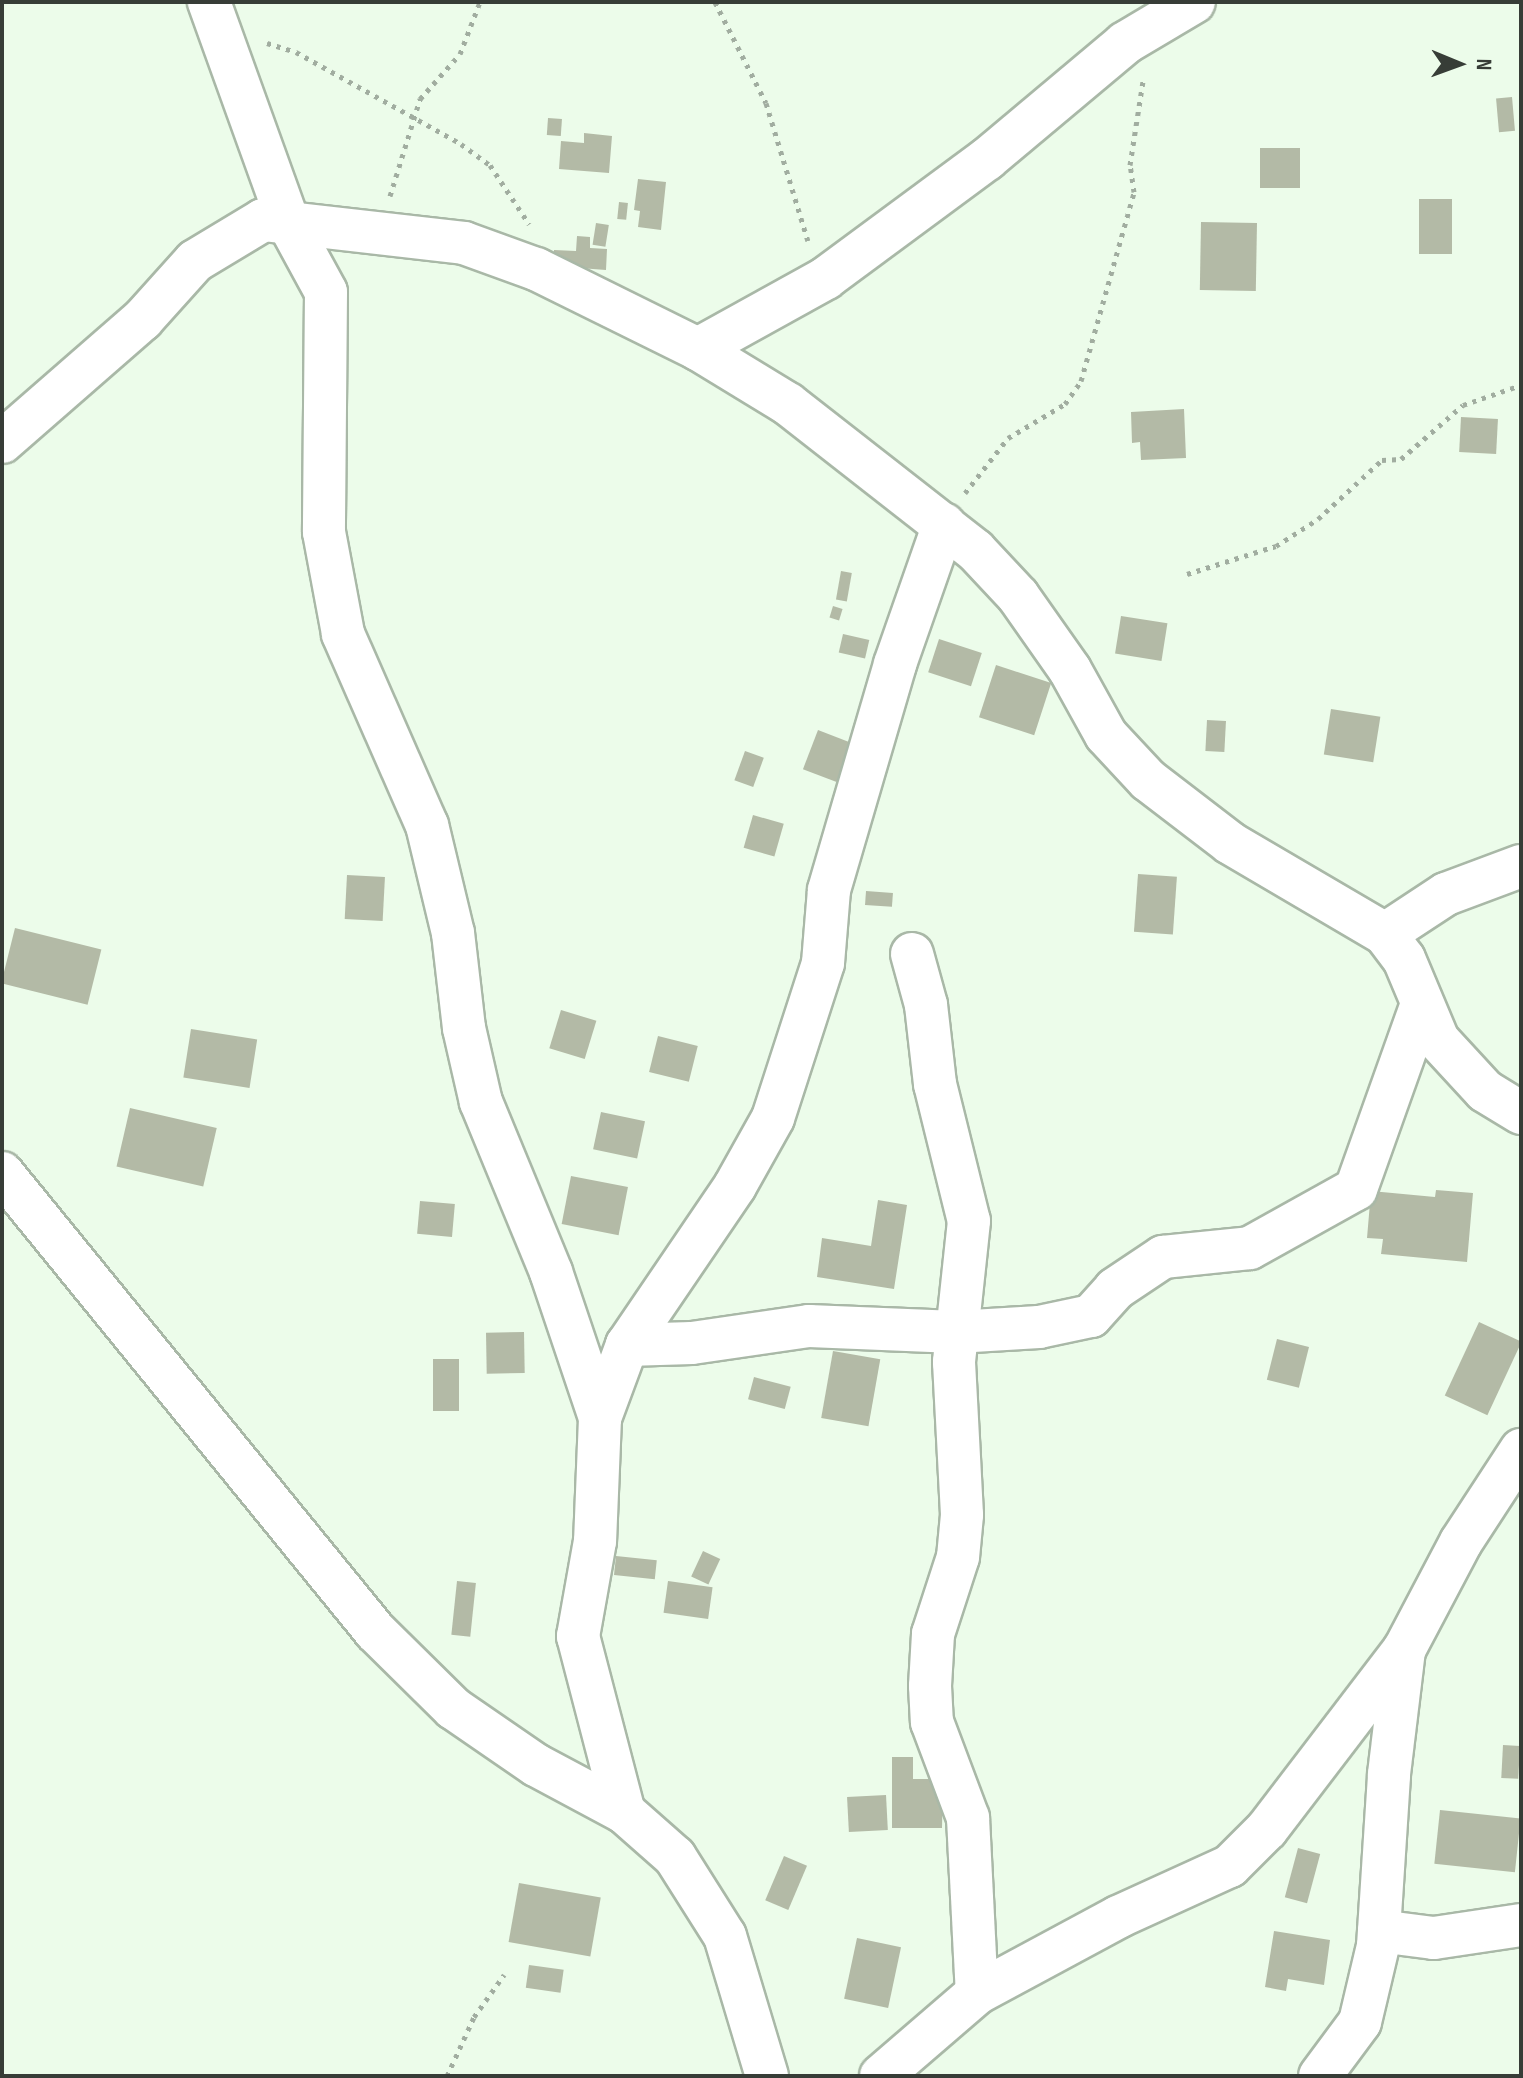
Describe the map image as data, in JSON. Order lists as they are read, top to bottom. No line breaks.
{"north":"right"}
